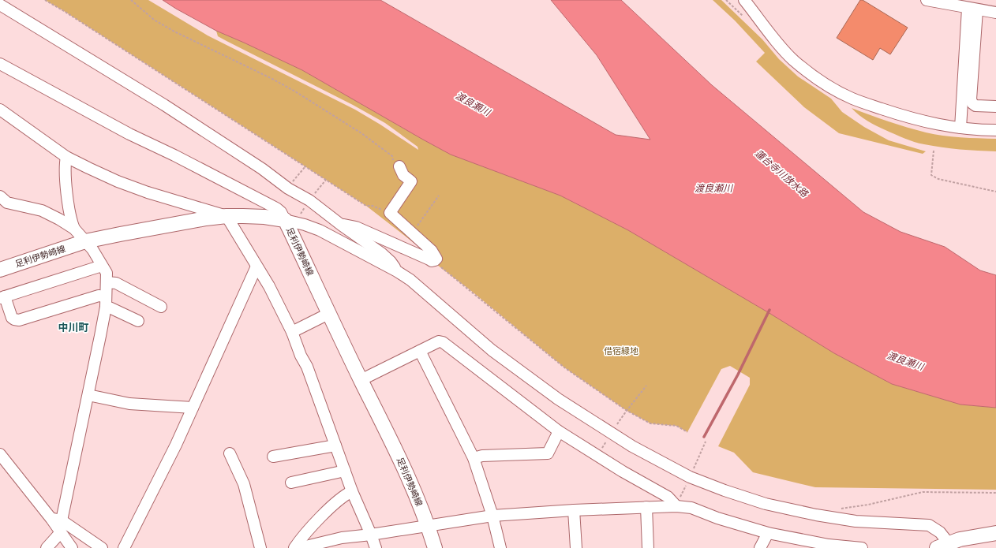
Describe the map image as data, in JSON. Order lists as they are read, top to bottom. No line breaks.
{"streets":{"main road":["足利伊勢崎線"]},"districts":["中川町"],"water":["渡良瀬川","蓮台寺川放水路"],"parks":["借宿緑地"]}
